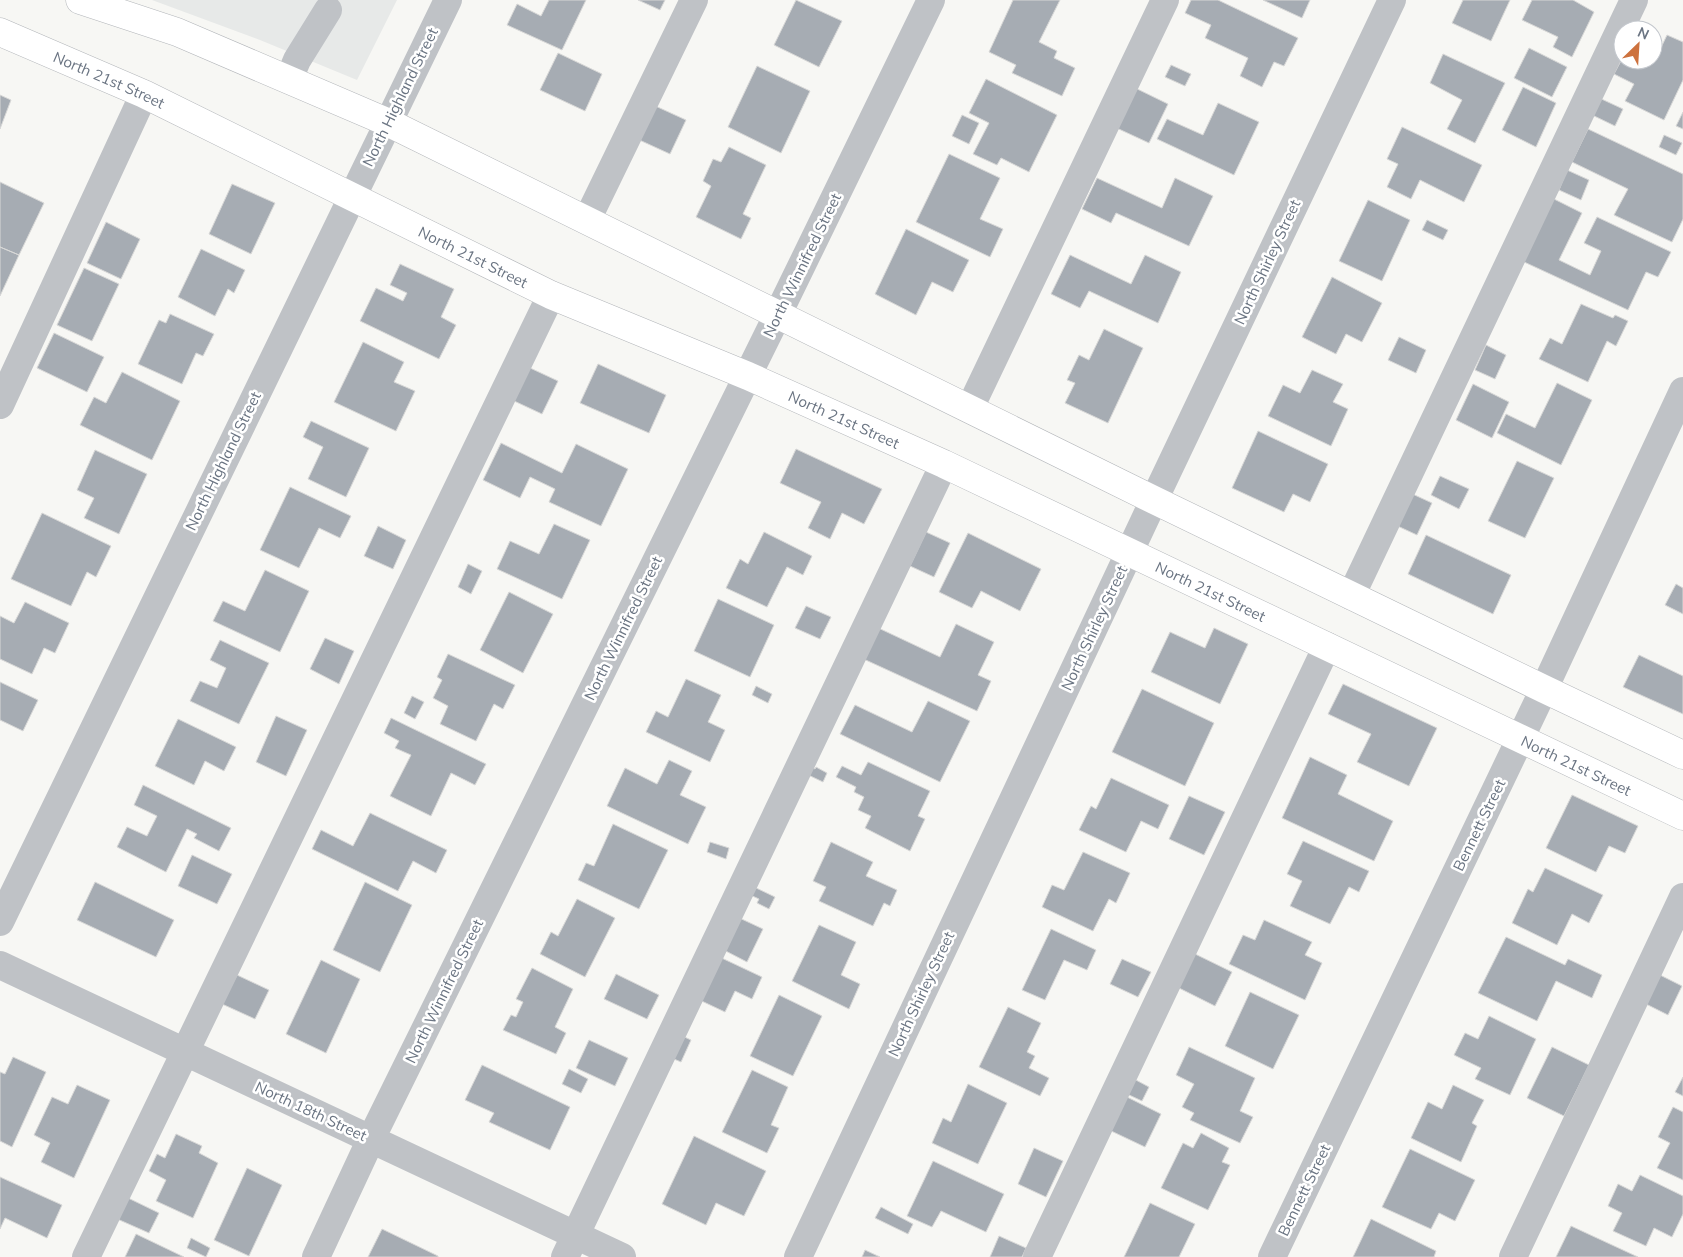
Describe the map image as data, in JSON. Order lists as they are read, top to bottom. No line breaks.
{"streets":{"main road":["North 21st Street"],"street":["North Highland Street","North Shirley Street","North Winnifred Street","Bennett Street","North 18th Street"]},"crossings":[["North 21st Street","North Highland Street"],["North 21st Street","North Shirley Street"],["North 21st Street","North Winnifred Street"],["North 21st Street","Bennett Street"],["North Winnifred Street","North 18th Street"]],"north":"top right"}
